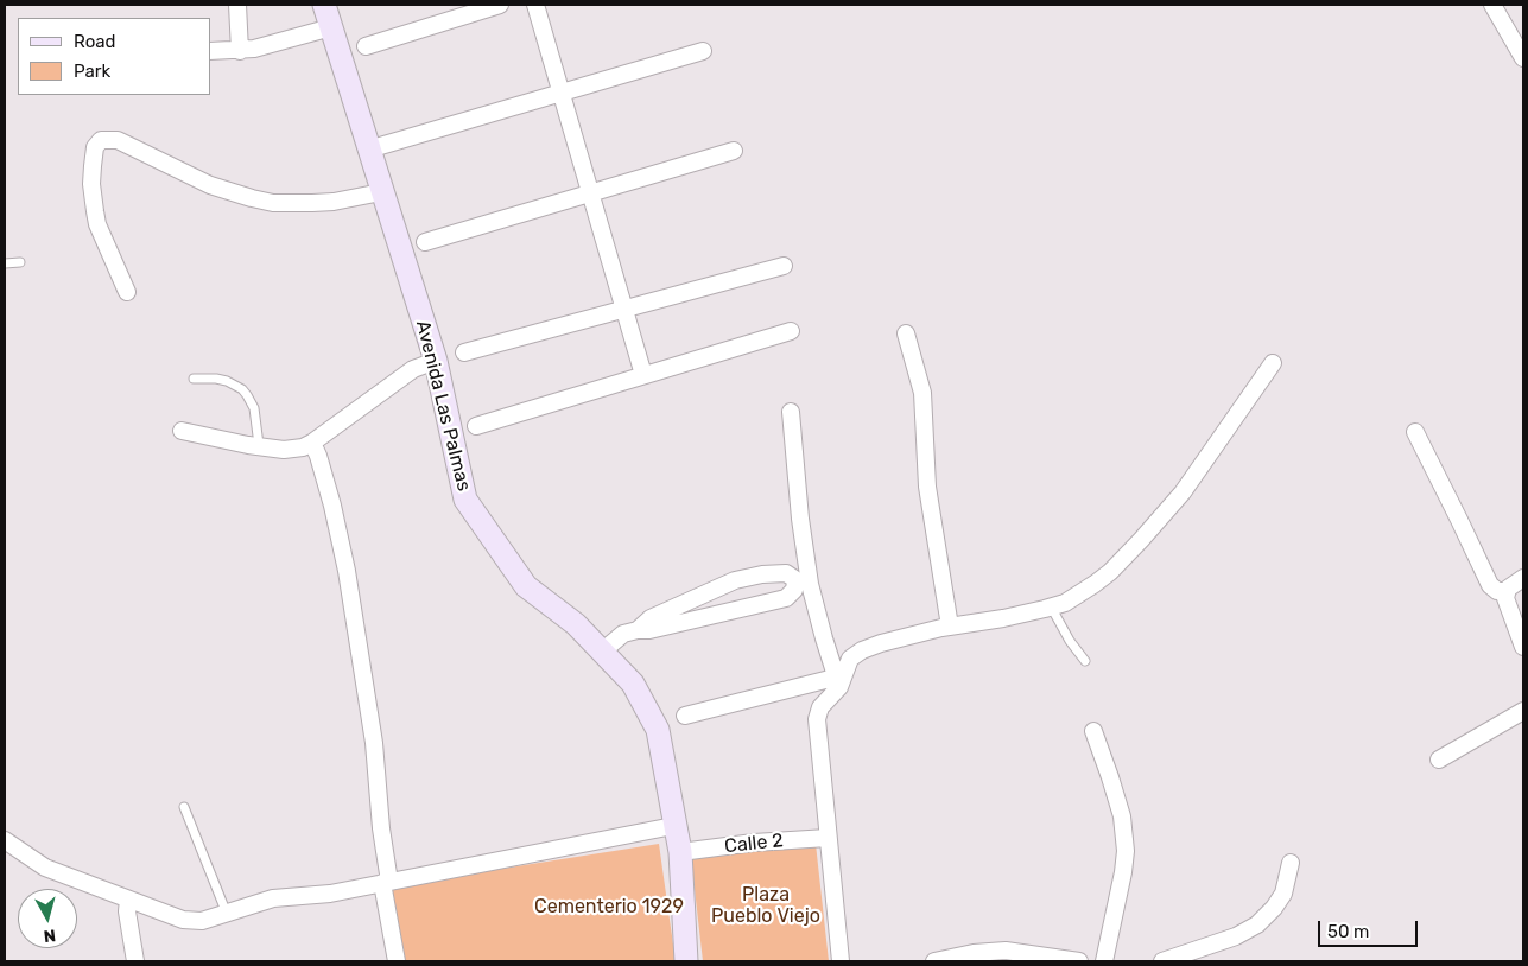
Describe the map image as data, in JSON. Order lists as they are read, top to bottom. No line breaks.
{"streets":{"street":["Avenida Las Palmas","Calle 2"]},"crossings":[["Avenida Las Palmas","Calle 2"]],"parks":["Plaza Pueblo Viejo","Cementerio 1929"],"legend":["Road","Park"],"scale_bar":"50 m","north":"bottom"}
